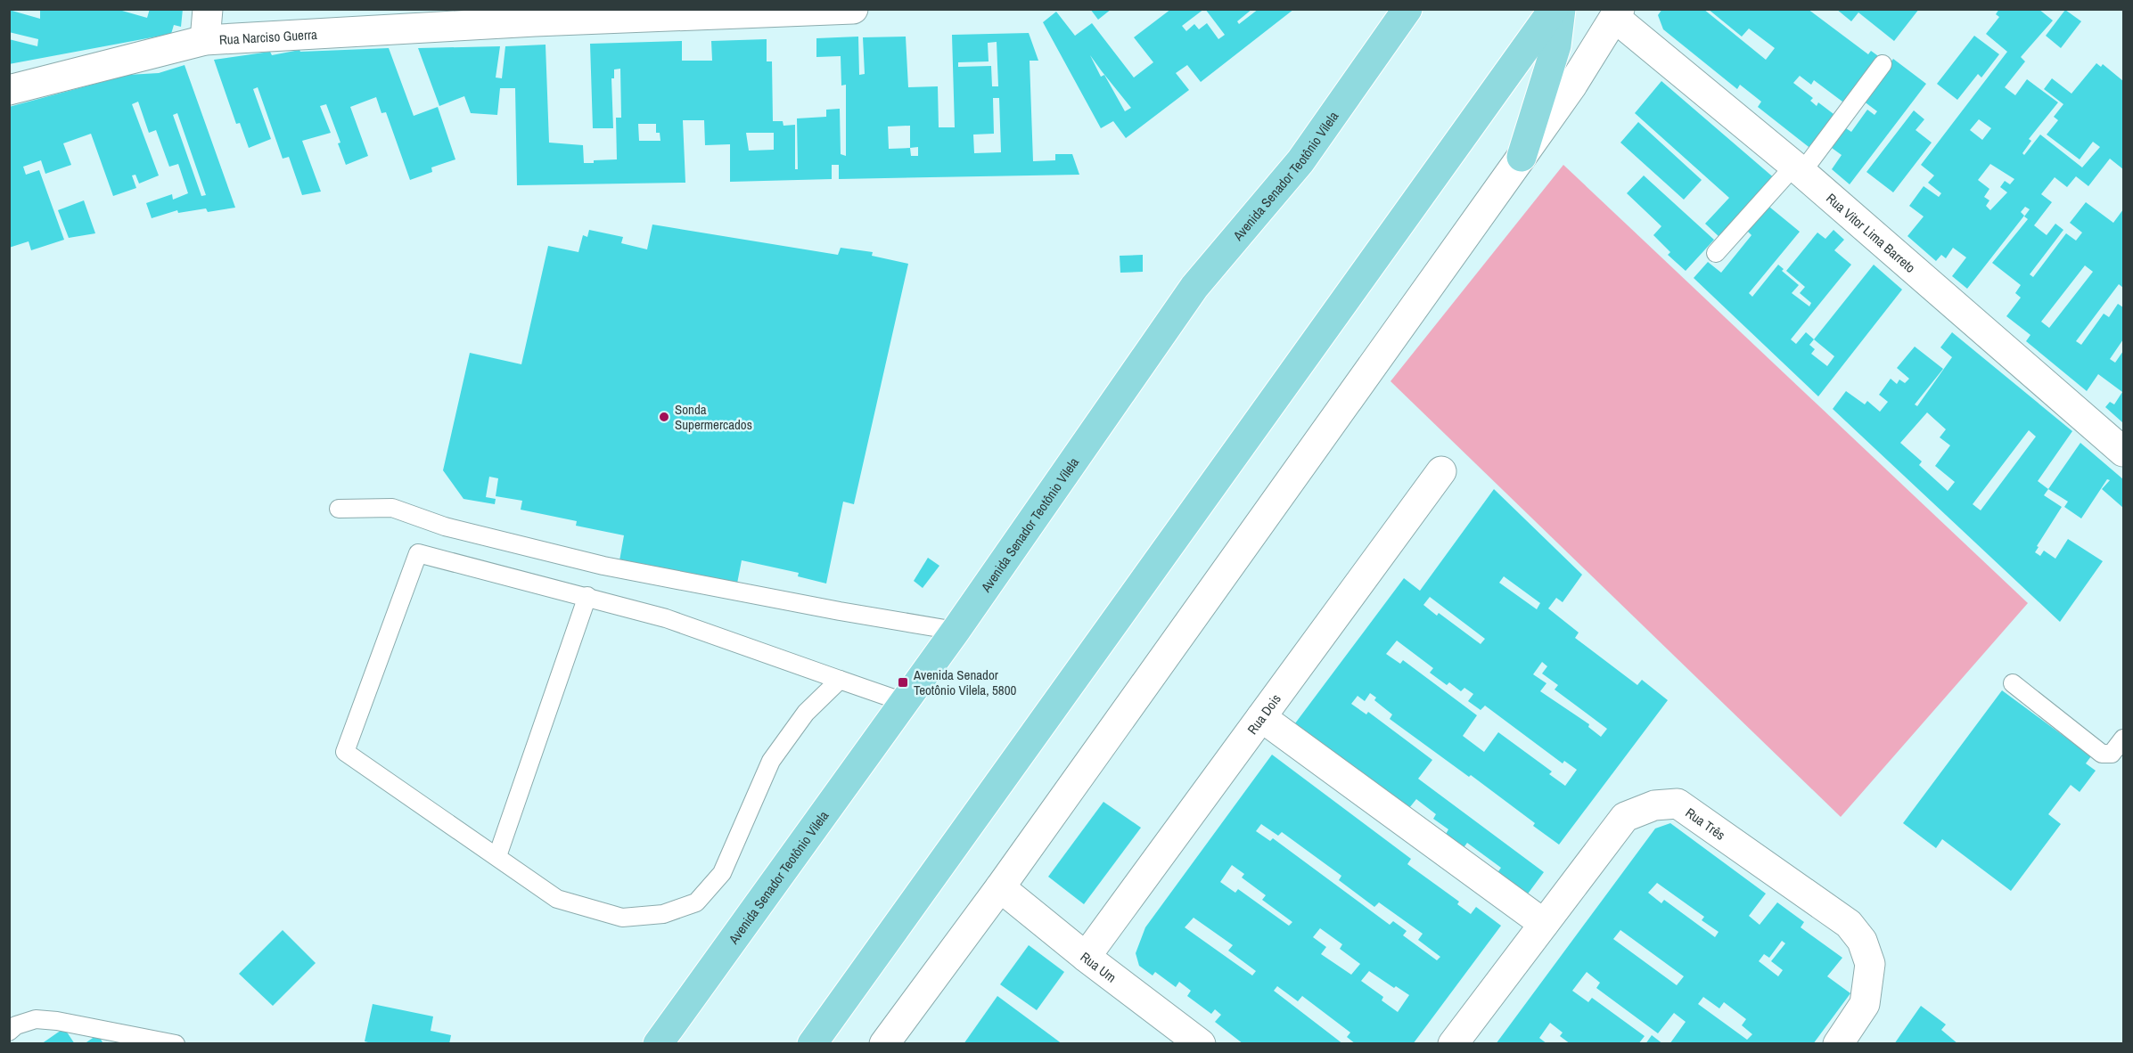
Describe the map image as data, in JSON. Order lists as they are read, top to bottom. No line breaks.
{"streets":{"main road":["Avenida Senador Teotônio Vilela"],"street":["Rua Narciso Guerra","Rua Vitor Lima Barreto","Rua Dois","Rua Três","Rua Um"]},"crossings":[["Rua Dois","Rua Um"]],"places":{"other":["Sonda Supermercados"],"transit":["Avenida Senador Teotônio Vilela, 5800"]}}
